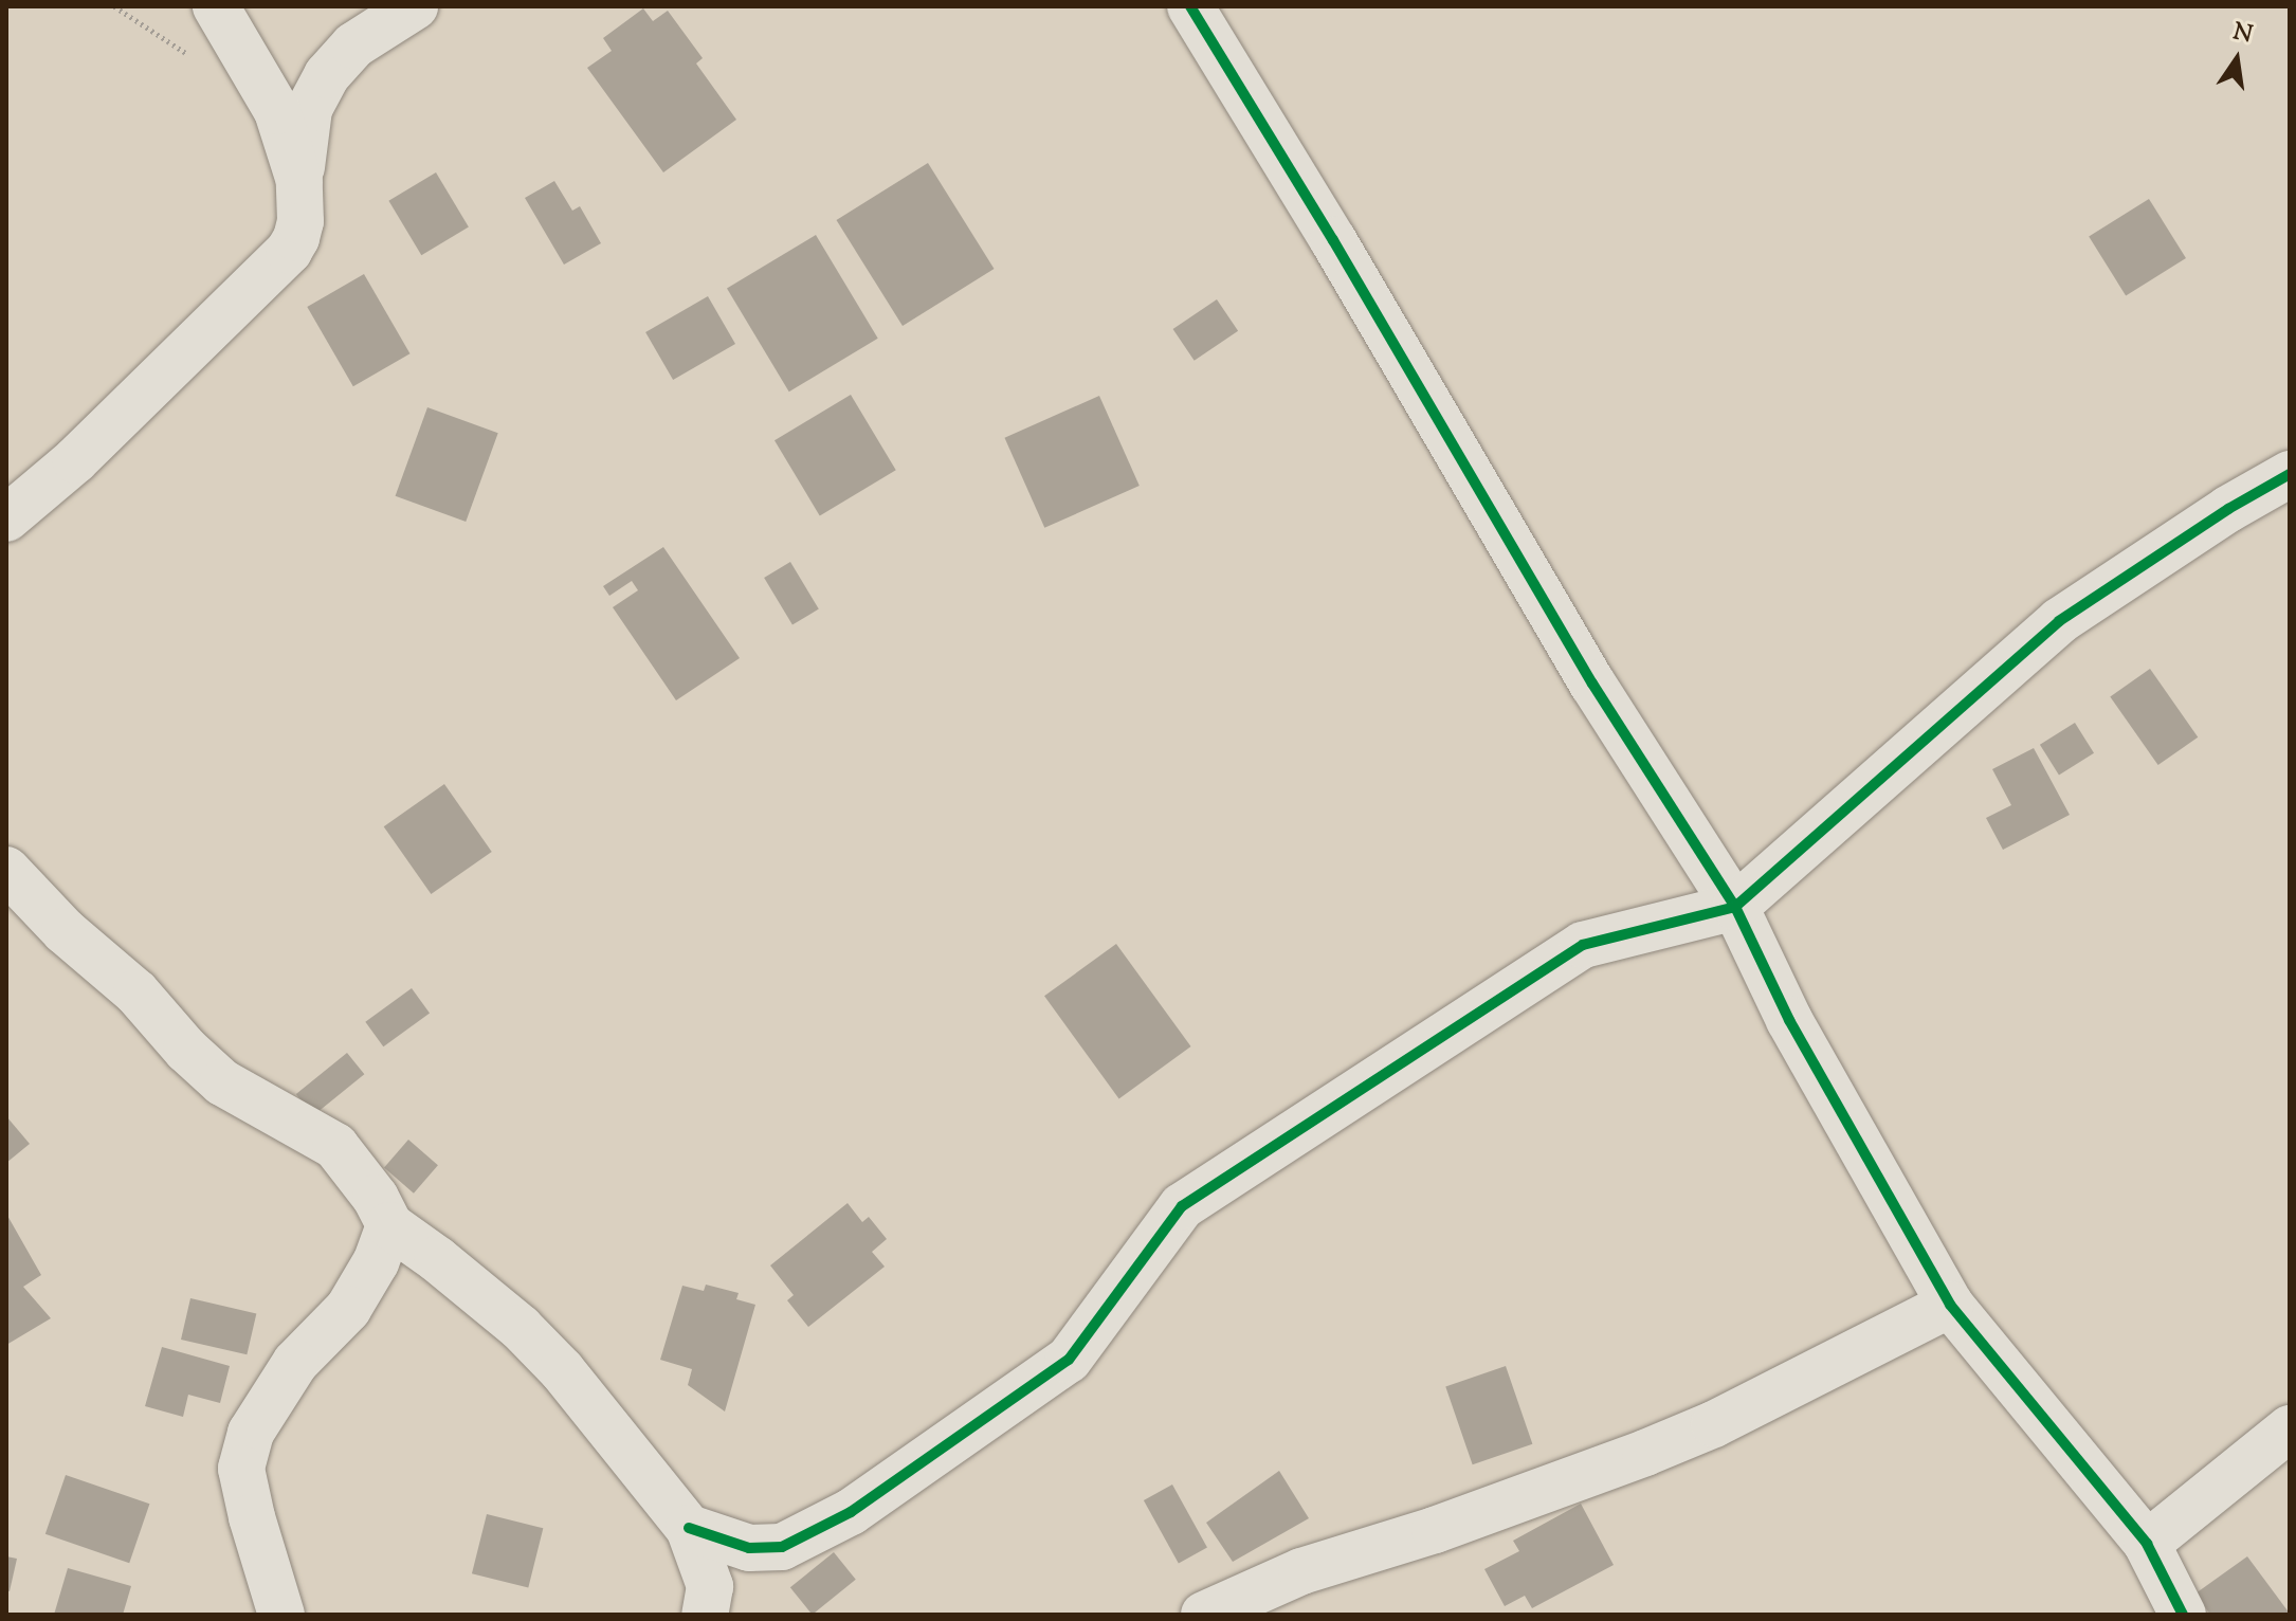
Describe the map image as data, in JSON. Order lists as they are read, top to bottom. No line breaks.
{"north":"top"}
